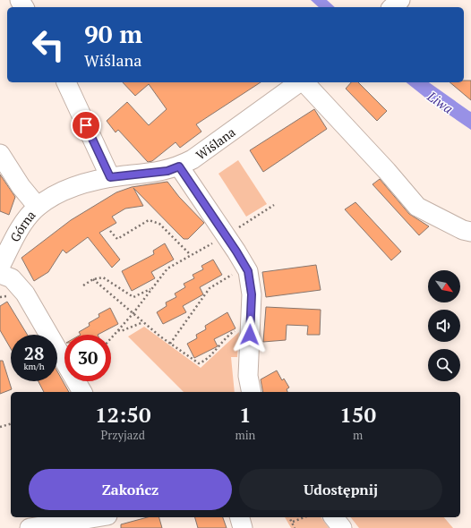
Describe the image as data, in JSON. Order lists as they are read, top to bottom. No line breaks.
{"streets":{"street":["Wiślana","Górna"]},"crossings":[["Wiślana","Górna"]],"water":["Liwa"],"north":"bottom right","page":{"turn":["90 m","Wiślana"],"speed":"28 km/h","limit":"30","eta":["12:50","Przyjazd","1","min","150","m"],"buttons":["Zakończ","Udostępnij"]}}
